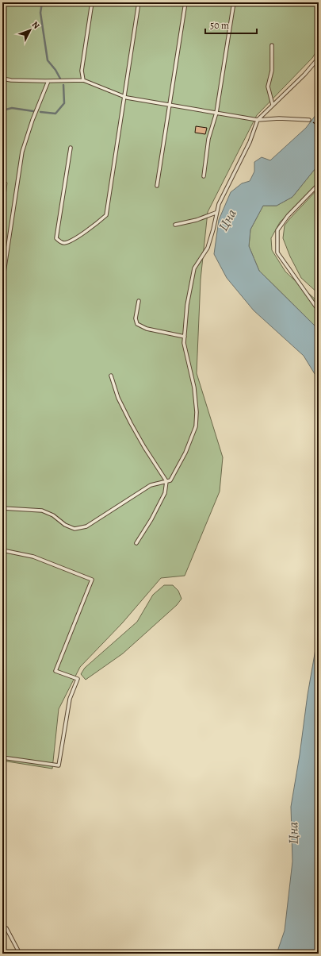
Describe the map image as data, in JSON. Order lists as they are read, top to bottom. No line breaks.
{"water":["Цна"],"scale_bar":"50 m","north":"top right"}
